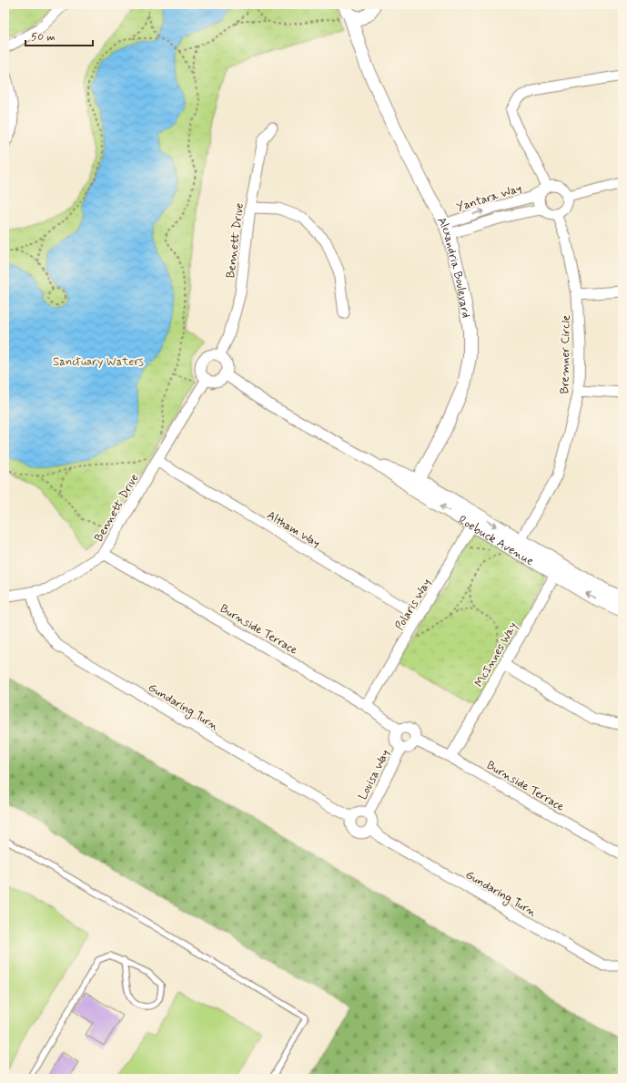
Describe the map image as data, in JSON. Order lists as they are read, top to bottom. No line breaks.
{"streets":{"street":["Yantara Way","Bennett Drive","Alexandria Boulevard","Bremner Circle","Altham Way","Roebuck Avenue","Polaris Way","Burnside Terrace","McInnes Way","Gundaring Turn","Louisa Way"]},"crossings":[["Yantara Way","Alexandria Boulevard"],["Yantara Way","Bremner Circle"],["Bennett Drive","Altham Way"],["Bennett Drive","Roebuck Avenue"],["Bennett Drive","Burnside Terrace"],["Bennett Drive","Gundaring Turn"],["Alexandria Boulevard","Roebuck Avenue"],["Bremner Circle","Roebuck Avenue"],["Altham Way","Polaris Way"],["Roebuck Avenue","Polaris Way"],["Roebuck Avenue","McInnes Way"],["Polaris Way","Burnside Terrace"],["Burnside Terrace","McInnes Way"],["Burnside Terrace","Louisa Way"],["Gundaring Turn","Louisa Way"]],"parks":["Sanctuary Waters"],"scale_bar":"50 m"}
